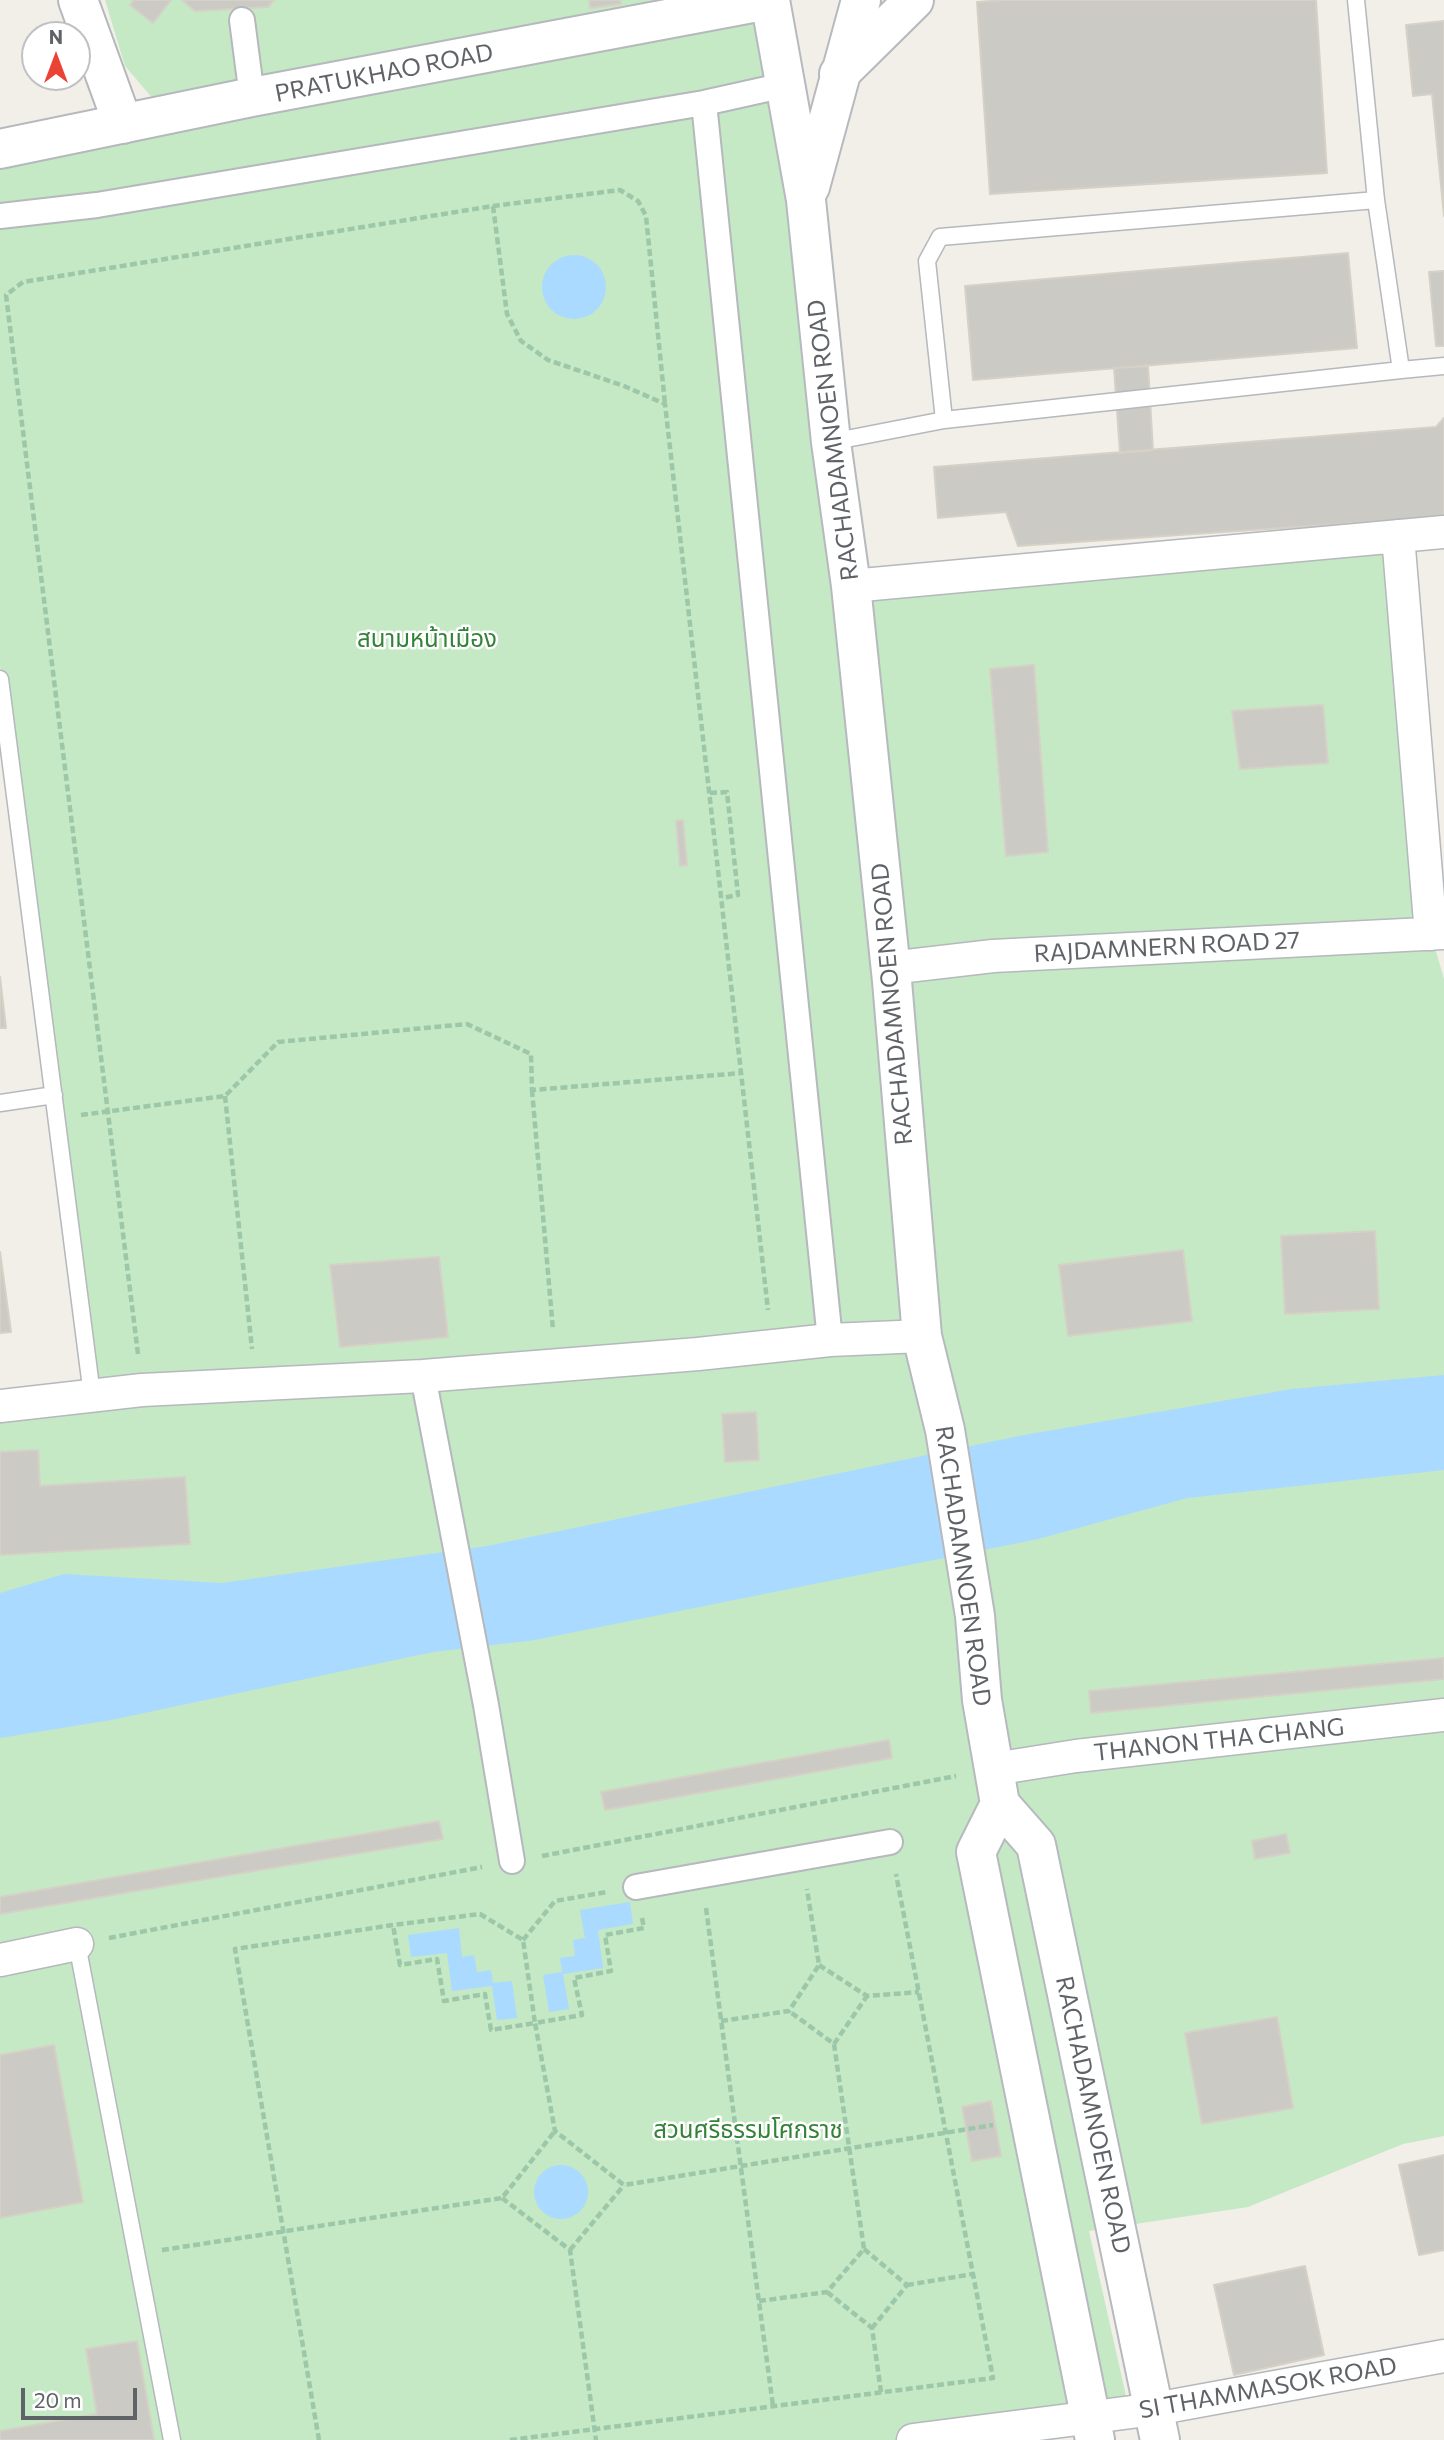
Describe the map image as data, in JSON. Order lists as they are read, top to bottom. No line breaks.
{"streets":{"main road":["PRATUKHAO ROAD","RACHADAMNOEN ROAD"],"street":["RAJDAMNERN ROAD 27","THANON THA CHANG","SI THAMMASOK ROAD"]},"crossings":[["PRATUKHAO ROAD","RACHADAMNOEN ROAD"],["RACHADAMNOEN ROAD","RAJDAMNERN ROAD 27"],["RACHADAMNOEN ROAD","THANON THA CHANG"],["RACHADAMNOEN ROAD","SI THAMMASOK ROAD"]],"parks":["สนามหน้าเมือง","สวนศรีธรรมโศกราช"],"scale_bar":"20 m","north":"top"}
